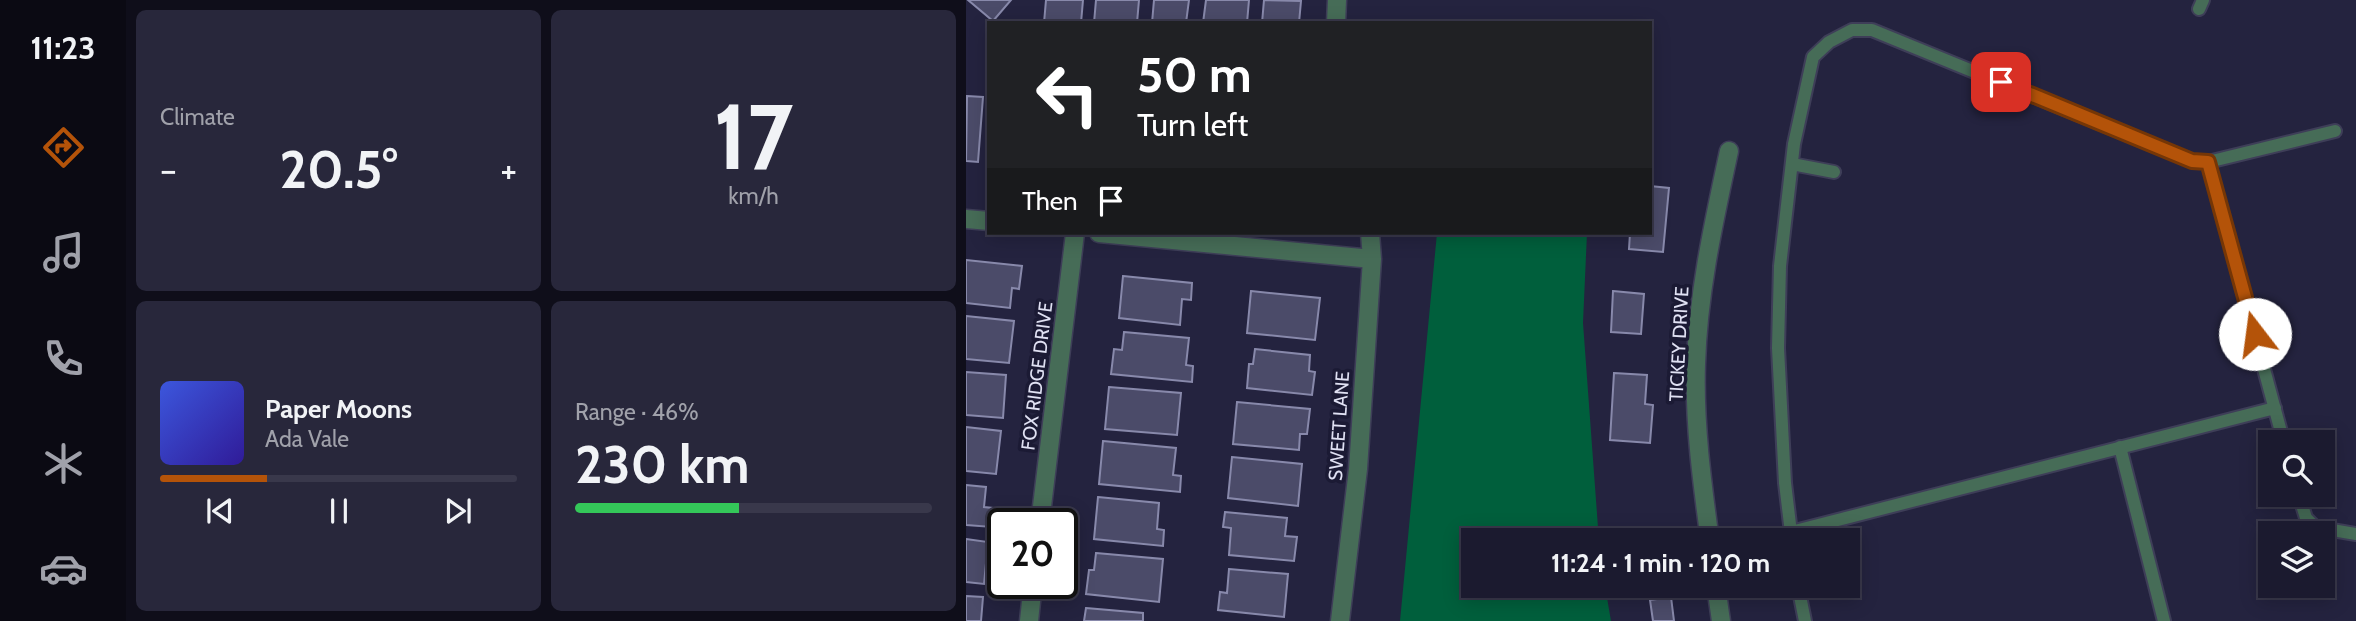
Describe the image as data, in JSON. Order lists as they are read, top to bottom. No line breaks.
{"streets":{"street":["TICKEY DRIVE","FOX RIDGE DRIVE","SWEET LANE"]},"page":{"tabs":"11:23","tile":["Climate",["17","km/h"],["Range · 46%","230 km"]],"turn":["50 m","Turn left"],"heat":["−","20.5°","+"],"then":"Then","song":["Paper Moons","Ada Vale"],"limit":"20","trip":"11:24 · 1 min · 120 m"}}
